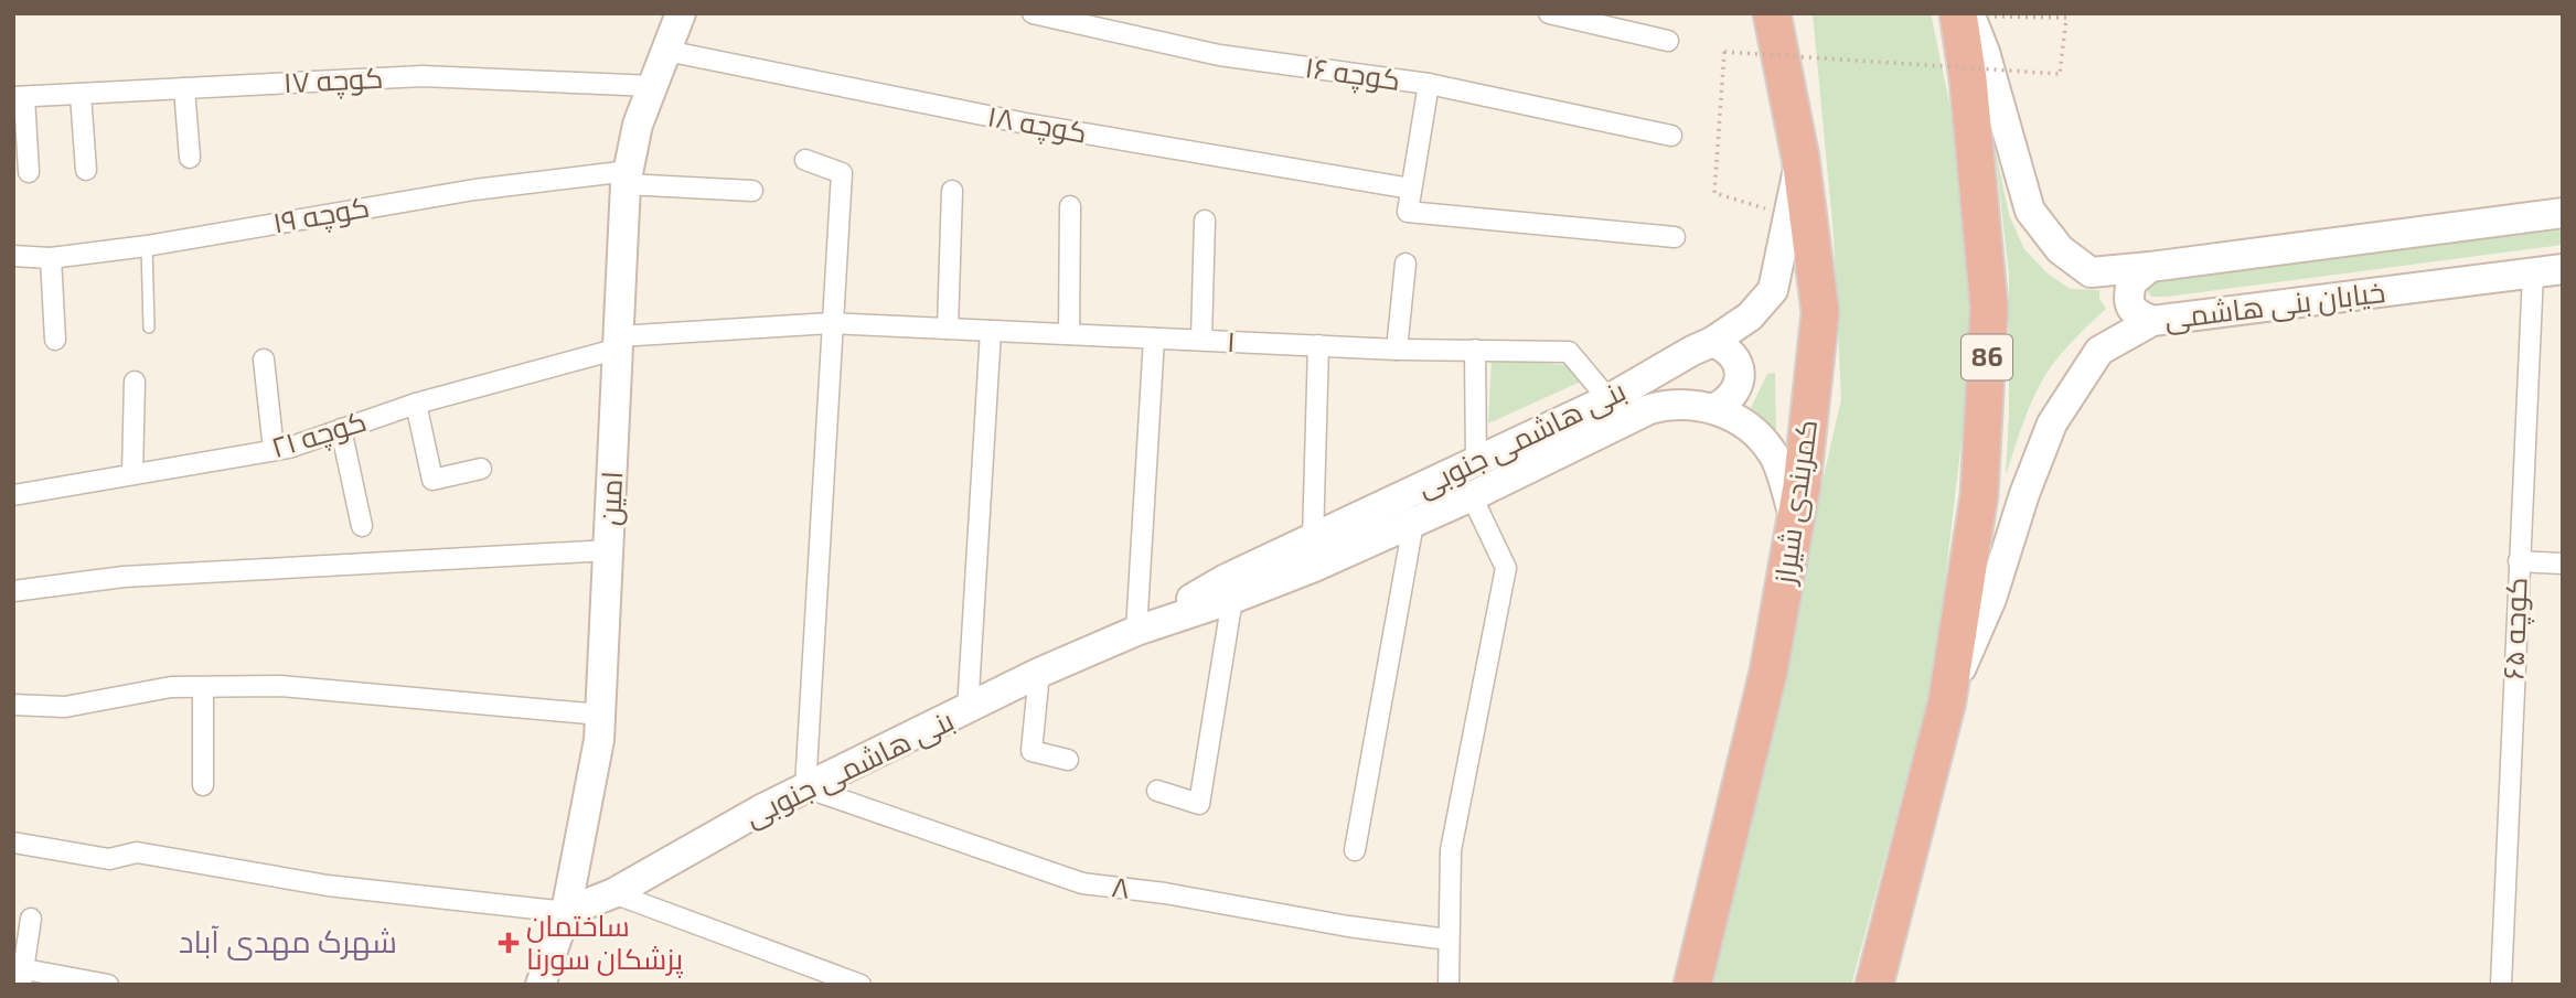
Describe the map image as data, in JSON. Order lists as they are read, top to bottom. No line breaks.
{"streets":{"highway":["86","کمربندی شیراز"],"street":["کوچه ۱۶","کوچه ۱۷","کوچه ۱۸","کوچه ۱۹","خیابان بنی هاشمی","۱","کوچه ۲۱","بنی هاشمی جنوبی","امین","کوچه ۶۵","۸"]},"crossings":[["کوچه ۱۷","امین"],["کوچه ۱۸","امین"],["کوچه ۱۹","امین"],["خیابان بنی هاشمی","86"],["خیابان بنی هاشمی","کوچه ۶۵"],["۱","کوچه ۲۱"],["۱","بنی هاشمی جنوبی"],["۱","امین"],["کوچه ۲۱","امین"],["بنی هاشمی جنوبی","امین"],["بنی هاشمی جنوبی","کمربندی شیراز"],["بنی هاشمی جنوبی","۸"]],"districts":["شهرک مهدی آباد"],"places":{"health":["ساختمان پزشکان سورنا"]}}
